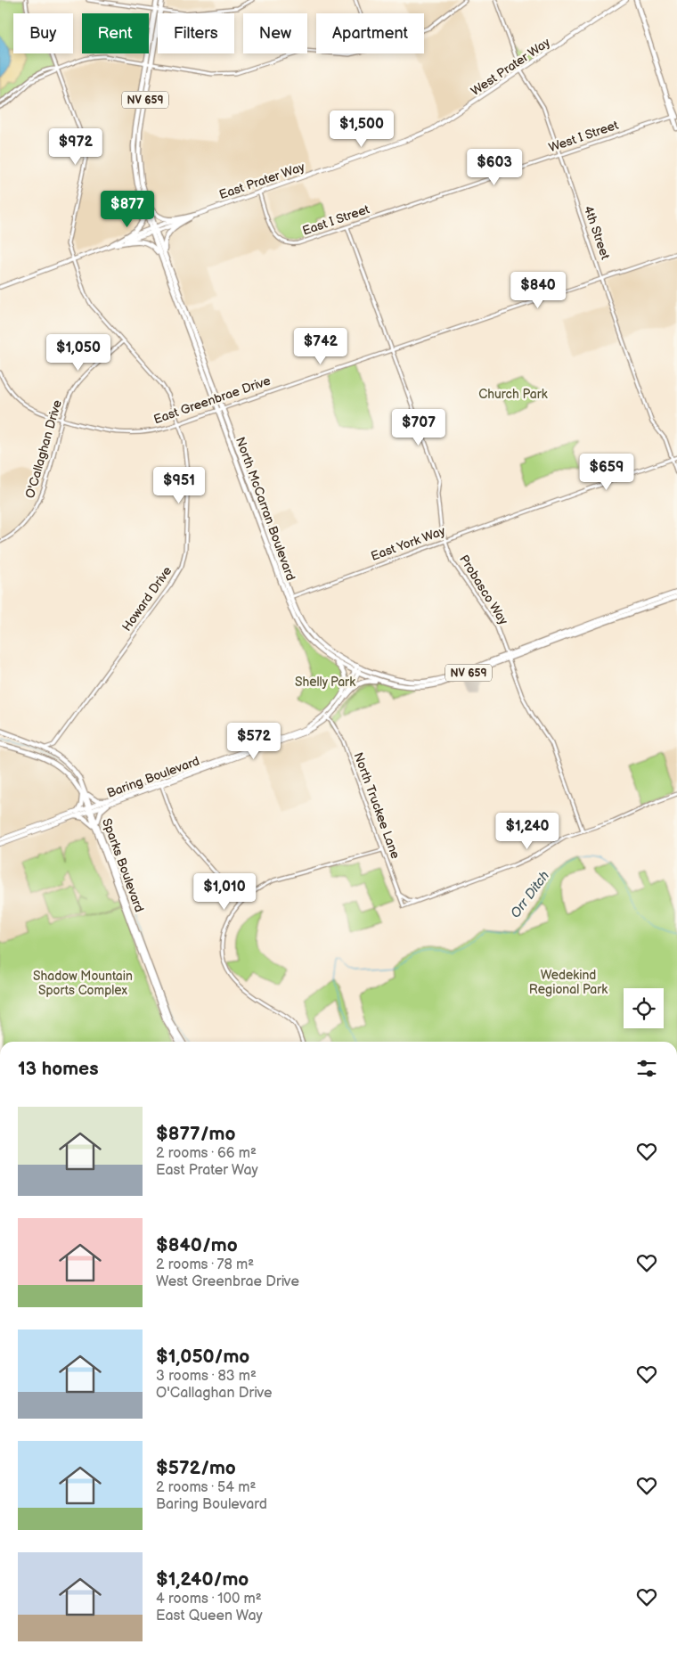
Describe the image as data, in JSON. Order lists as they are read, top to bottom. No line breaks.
{"streets":{"main road":["West Prater Way","NV 659","East Prater Way","North McCarran Boulevard","Baring Boulevard","Sparks Boulevard"],"street":["West I Street","East I Street","4th Street","East Greenbrae Drive","O'Callaghan Drive","East York Way","Probasco Way","Howard Drive","North Truckee Lane"]},"crossings":[["West Prater Way","East Prater Way"],["West Prater Way","4th Street"],["West I Street","East I Street"],["West I Street","4th Street"],["East Prater Way","East I Street"],["East Prater Way","North McCarran Boulevard"],["East Prater Way","Howard Drive"],["East I Street","Probasco Way"],["4th Street","East Greenbrae Drive"],["4th Street","East York Way"],["East Greenbrae Drive","O'Callaghan Drive"],["East Greenbrae Drive","North McCarran Boulevard"],["East Greenbrae Drive","Probasco Way"],["East Greenbrae Drive","Howard Drive"],["O'Callaghan Drive","Howard Drive"],["North McCarran Boulevard","East York Way"],["North McCarran Boulevard","Probasco Way"],["North McCarran Boulevard","Baring Boulevard"],["East York Way","Probasco Way"],["Howard Drive","Sparks Boulevard"],["Baring Boulevard","North Truckee Lane"],["Baring Boulevard","Sparks Boulevard"]],"water":["Orr Ditch"],"parks":["Church Park","Shelly Park","Wedekind Regional Park","Shadow Mountain Sports Complex"],"page":{"chip":["Buy","Rent","Filters","New","Apartment"],"price":["$1,500","$972","$603","$877","$840","$742","$1,050","$707","$659","$951","$572","$1,240","$1,010"],"heading":"13 homes","list":[{"name":"$877/mo","note":"2 rooms · 66 m² · East Prater Way"},{"name":"$840/mo","note":"2 rooms · 78 m² · West Greenbrae Drive"},{"name":"$1,050/mo","note":"3 rooms · 83 m² · O'Callaghan Drive"},{"name":"$572/mo","note":"2 rooms · 54 m² · Baring Boulevard"},{"name":"$1,240/mo","note":"4 rooms · 100 m² · East Queen Way"}]}}
